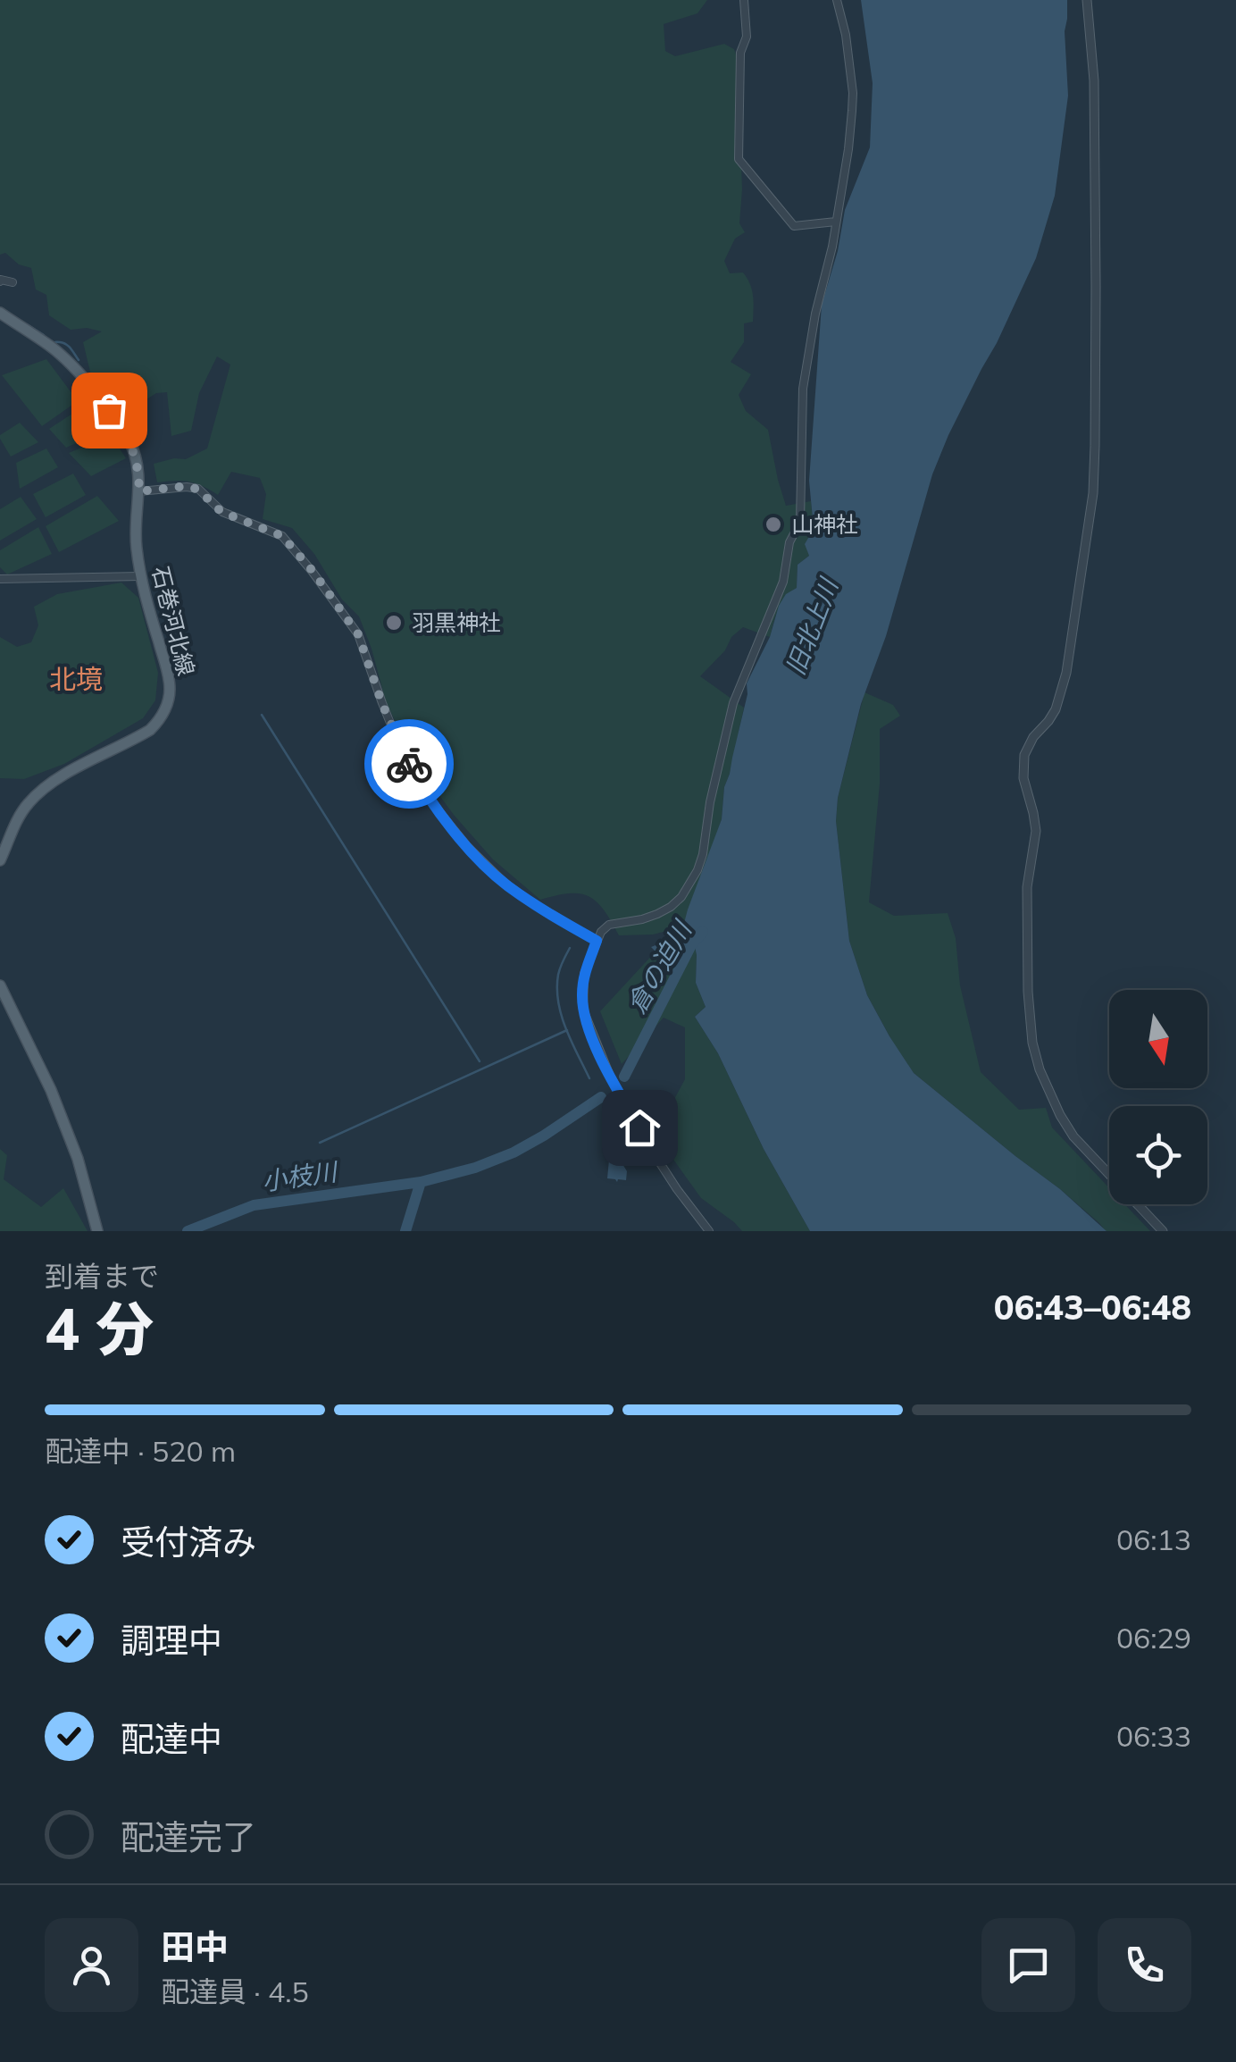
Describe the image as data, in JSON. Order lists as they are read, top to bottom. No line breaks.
{"streets":{"main road":["石巻河北線"]},"districts":["北境"],"water":["旧北上川","倉の迫川","小枝川"],"places":["山神社","羽黒神社"],"north":"bottom","page":{"heading":["4 分","到着まで","06:43–06:48"],"panel":["田中","配達員 · 4.5"],"bar":"配達中 · 520 m","list":[["受付済み","06:13"],["調理中","06:29"],["配達中","06:33"],"配達完了"]}}
